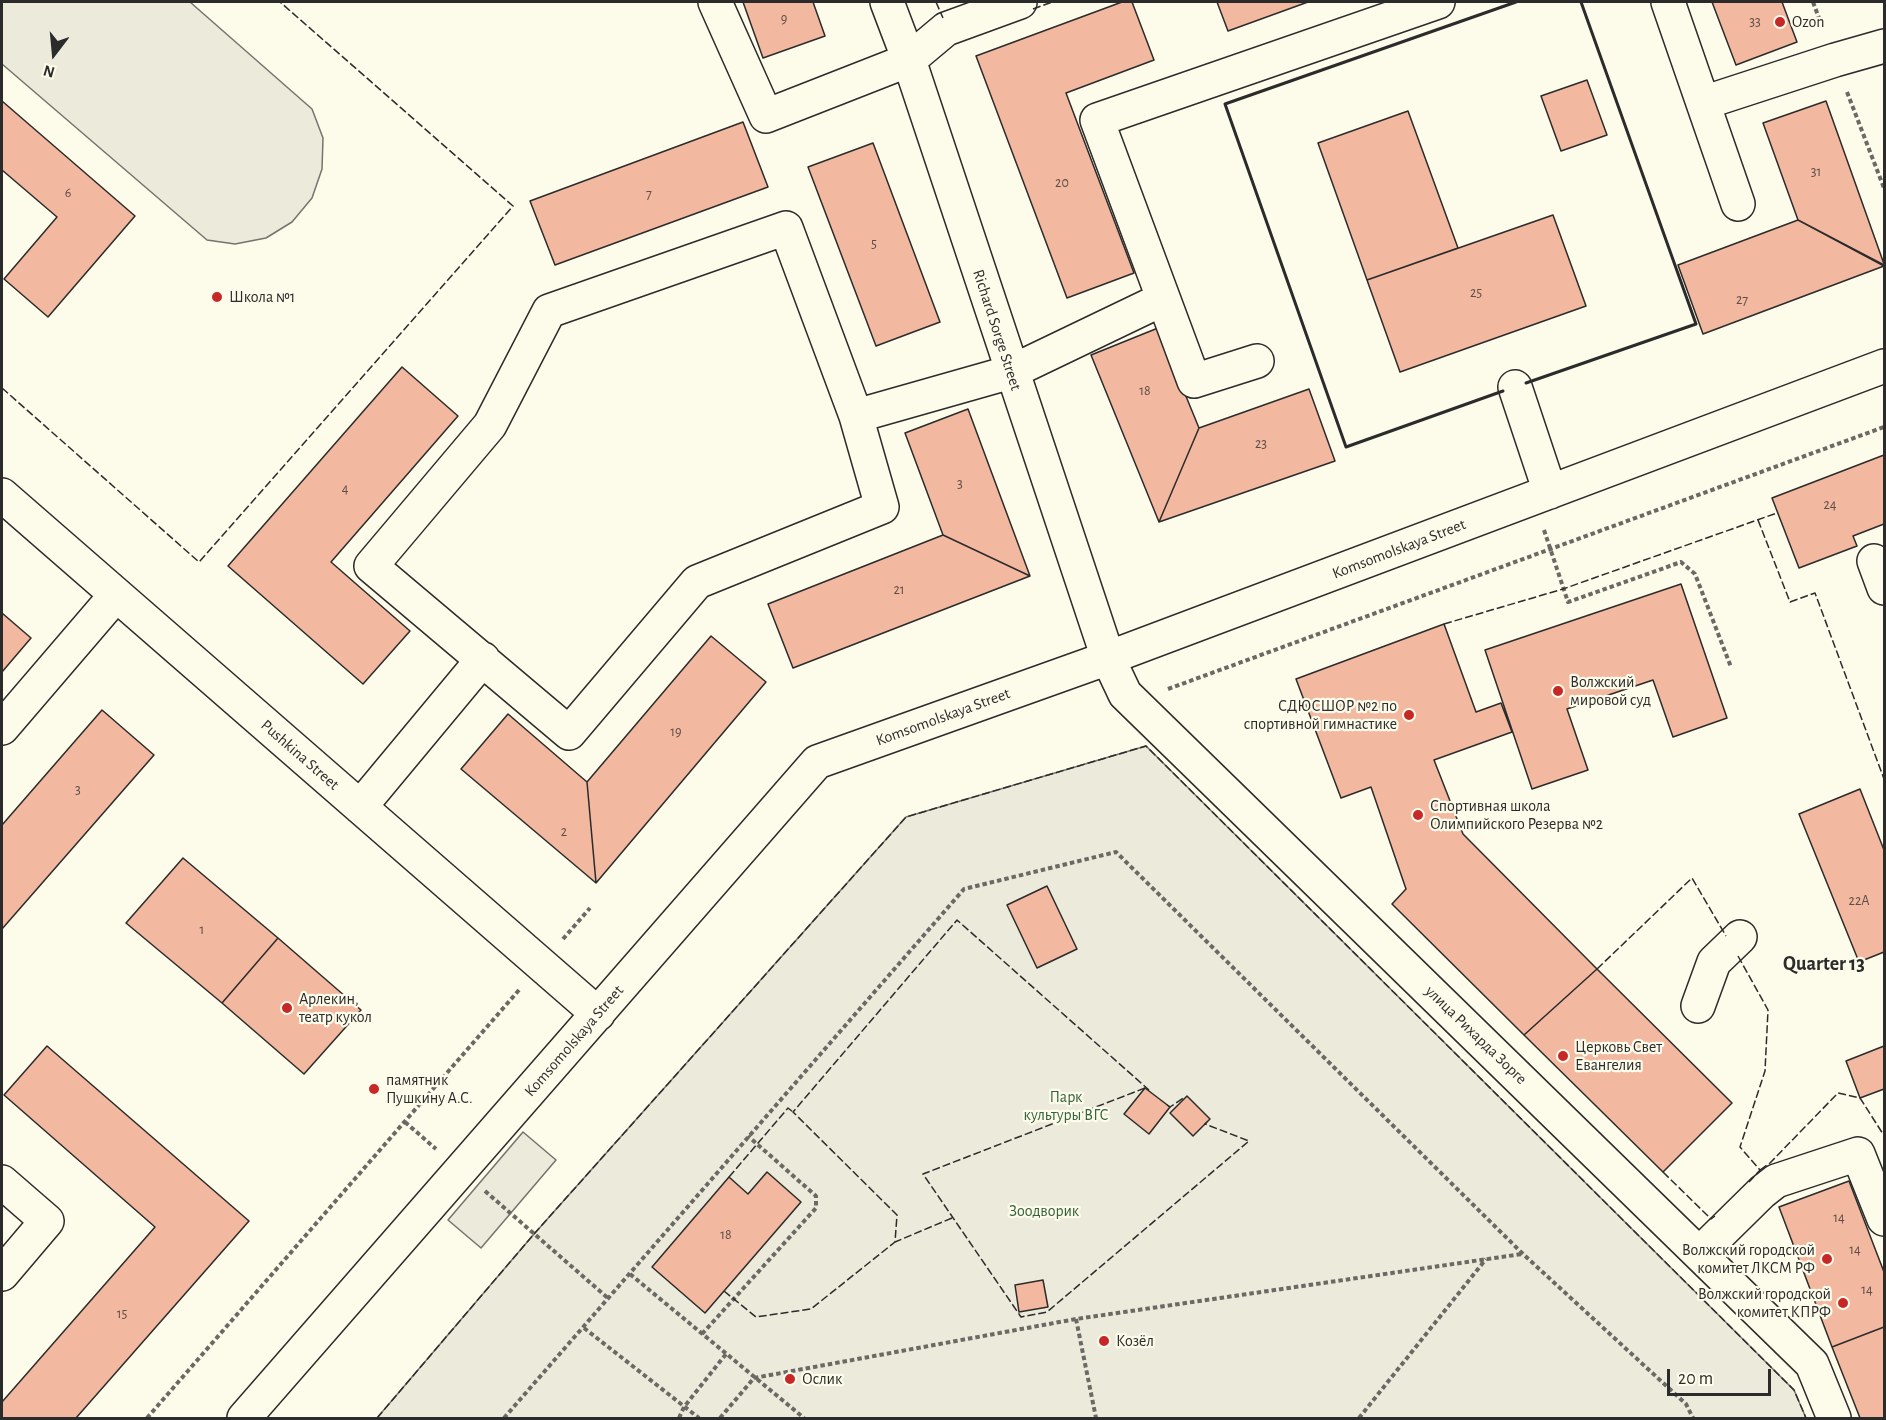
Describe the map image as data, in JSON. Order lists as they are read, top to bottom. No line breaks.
{"streets":{"street":["Richard Sorge Street","Komsomolskaya Street","Pushkina Street","улица Рихарда Зорге"]},"crossings":[["Richard Sorge Street","Komsomolskaya Street"],["Richard Sorge Street","улица Рихарда Зорге"],["Komsomolskaya Street","Pushkina Street"],["Komsomolskaya Street","улица Рихарда Зорге"]],"districts":["Quarter 13"],"parks":["Парк культуры ВГС","Зоодворик"],"places":["Ozon","Школа №1","Волжский мировой суд","СДЮСШОР №2 по спортивной гимнастике","Спортивная школа Олимпийского Резерва №2","Арлекин, театр кукол","Церковь Свет Евангелия","памятник Пушкину А.С.","Волжский городской комитет ЛКСМ РФ","Волжский городской комитет КПРФ","Козёл","Ослик"],"house_numbers":["9","33","31","20","6","7","5","25","27","18","23","3","4","24","21","19","3","2","22А","1","14","18","14","14","15"],"scale_bar":"20 m","north":"bottom"}
